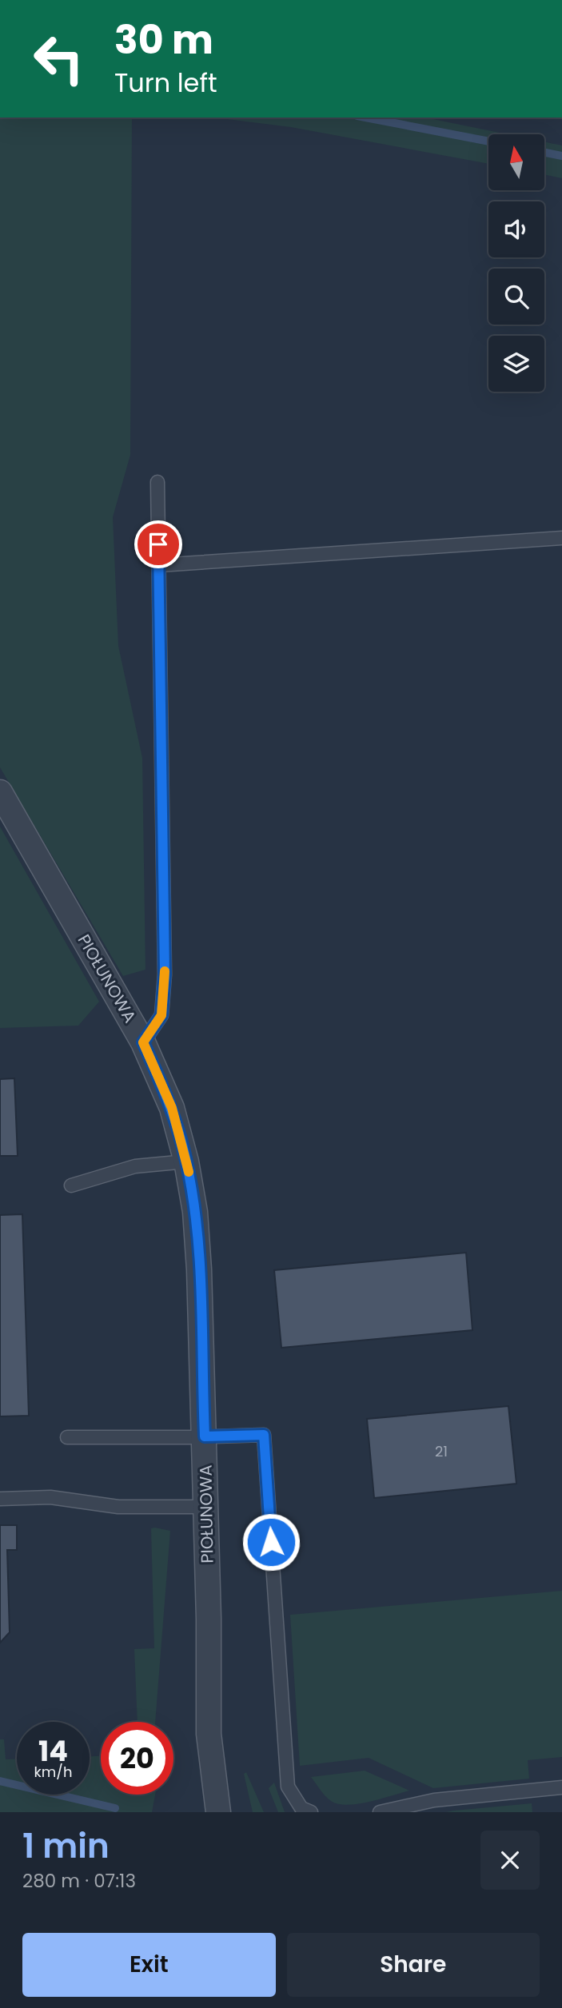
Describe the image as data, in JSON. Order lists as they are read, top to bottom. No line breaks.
{"streets":{"street":["PIOŁUNOWA"]},"house_numbers":["21"],"north":"top","page":{"turn":["30 m","Turn left"],"speed":"14 km/h","limit":"20","heading":["1 min","280 m · 07:13"],"buttons":["Exit","Share"]}}
